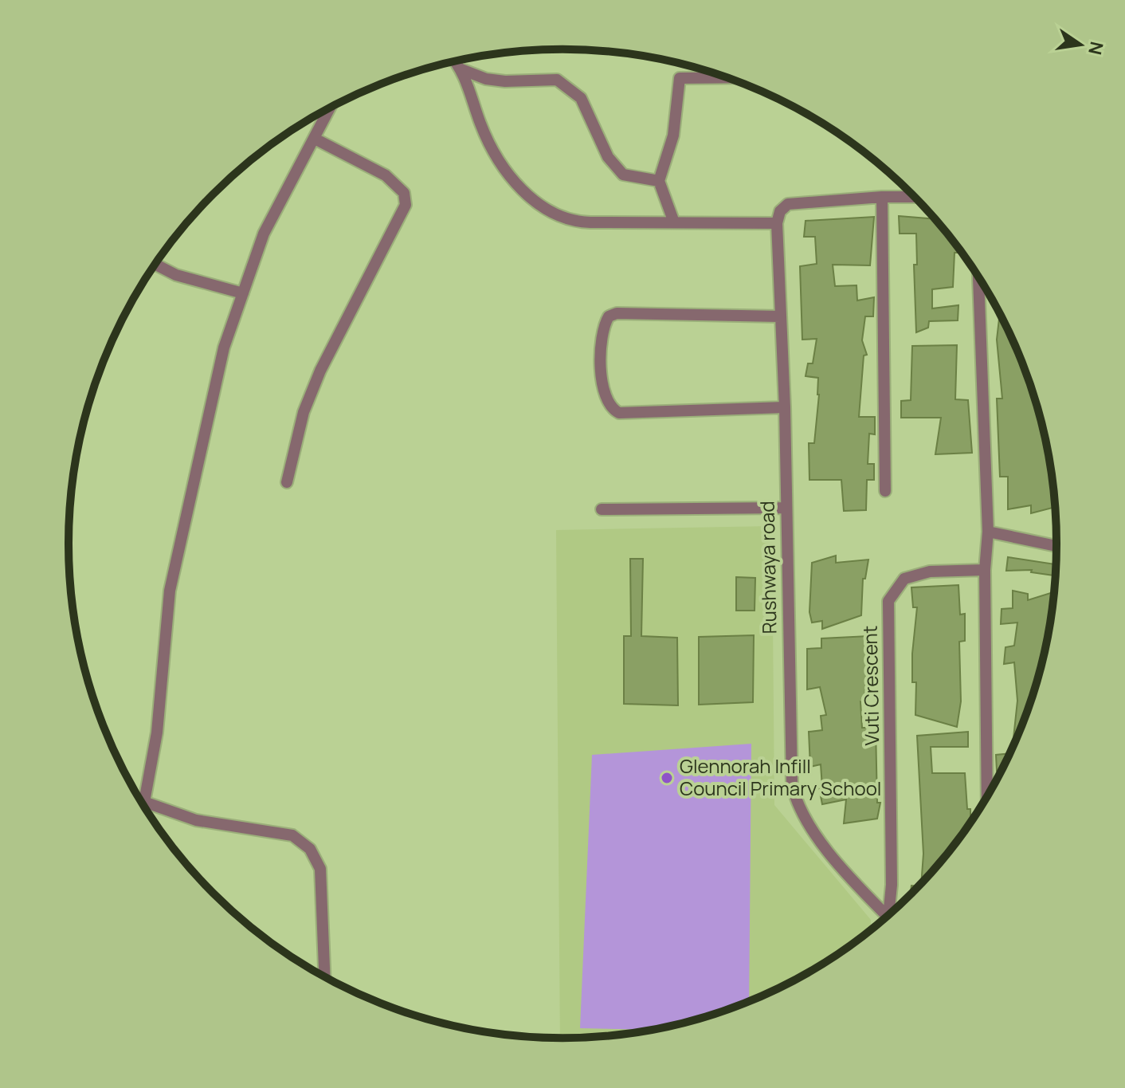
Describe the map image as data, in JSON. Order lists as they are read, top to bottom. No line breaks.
{"streets":{"street":["Rushwaya road","Vuti Crescent"]},"places":["Glennorah Infill Council Primary School"],"north":"right"}
